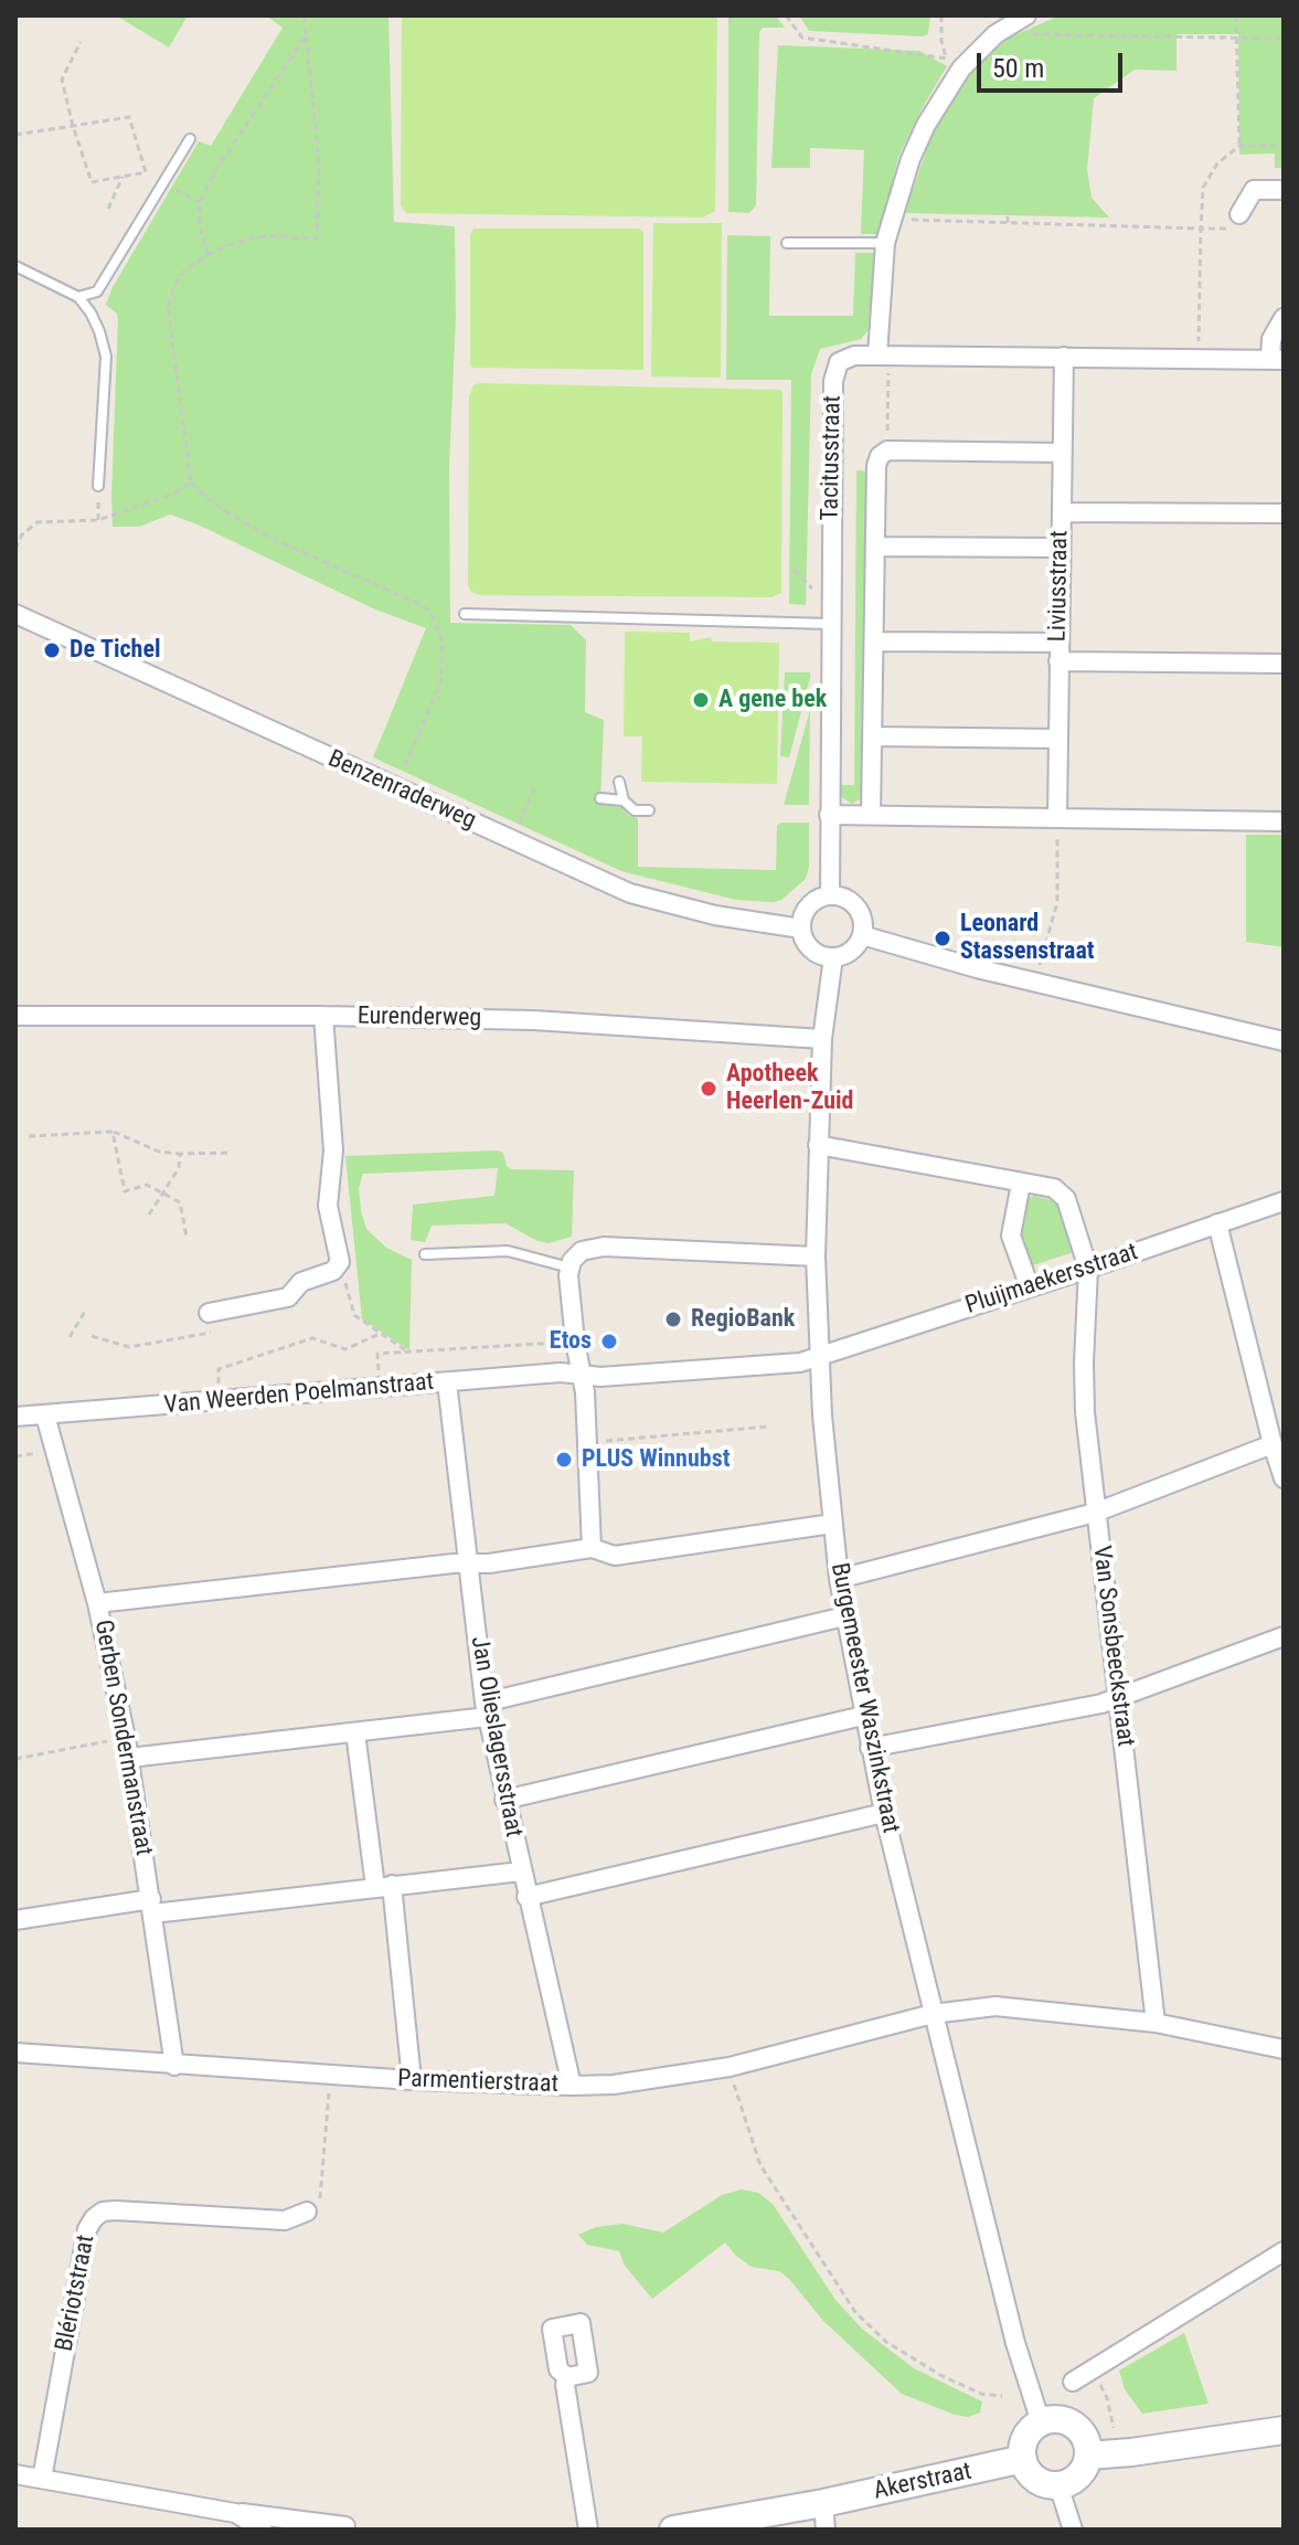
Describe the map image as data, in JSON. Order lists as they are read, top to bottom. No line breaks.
{"streets":{"street":["Tacitusstraat","Liviusstraat","Benzenraderweg","Eurenderweg","Pluijmaekersstraat","Van Weerden Poelmanstraat","Van Sonsbeeckstraat","Burgemeester Waszinkstraat","Jan Olieslagersstraat","Gerben Sondermanstraat","Parmentierstraat","Blériotstraat","Akerstraat"]},"crossings":[["Tacitusstraat","Liviusstraat"],["Tacitusstraat","Benzenraderweg"],["Tacitusstraat","Burgemeester Waszinkstraat"],["Benzenraderweg","Burgemeester Waszinkstraat"],["Eurenderweg","Burgemeester Waszinkstraat"],["Pluijmaekersstraat","Van Weerden Poelmanstraat"],["Pluijmaekersstraat","Van Sonsbeeckstraat"],["Pluijmaekersstraat","Burgemeester Waszinkstraat"],["Van Weerden Poelmanstraat","Burgemeester Waszinkstraat"],["Van Weerden Poelmanstraat","Jan Olieslagersstraat"],["Van Weerden Poelmanstraat","Gerben Sondermanstraat"],["Van Sonsbeeckstraat","Parmentierstraat"],["Burgemeester Waszinkstraat","Parmentierstraat"],["Burgemeester Waszinkstraat","Akerstraat"],["Jan Olieslagersstraat","Parmentierstraat"],["Gerben Sondermanstraat","Parmentierstraat"]],"places":["De Tichel","A gene bek","Leonard Stassenstraat","Apotheek Heerlen-Zuid","RegioBank","Etos","PLUS Winnubst"],"scale_bar":"50 m"}
